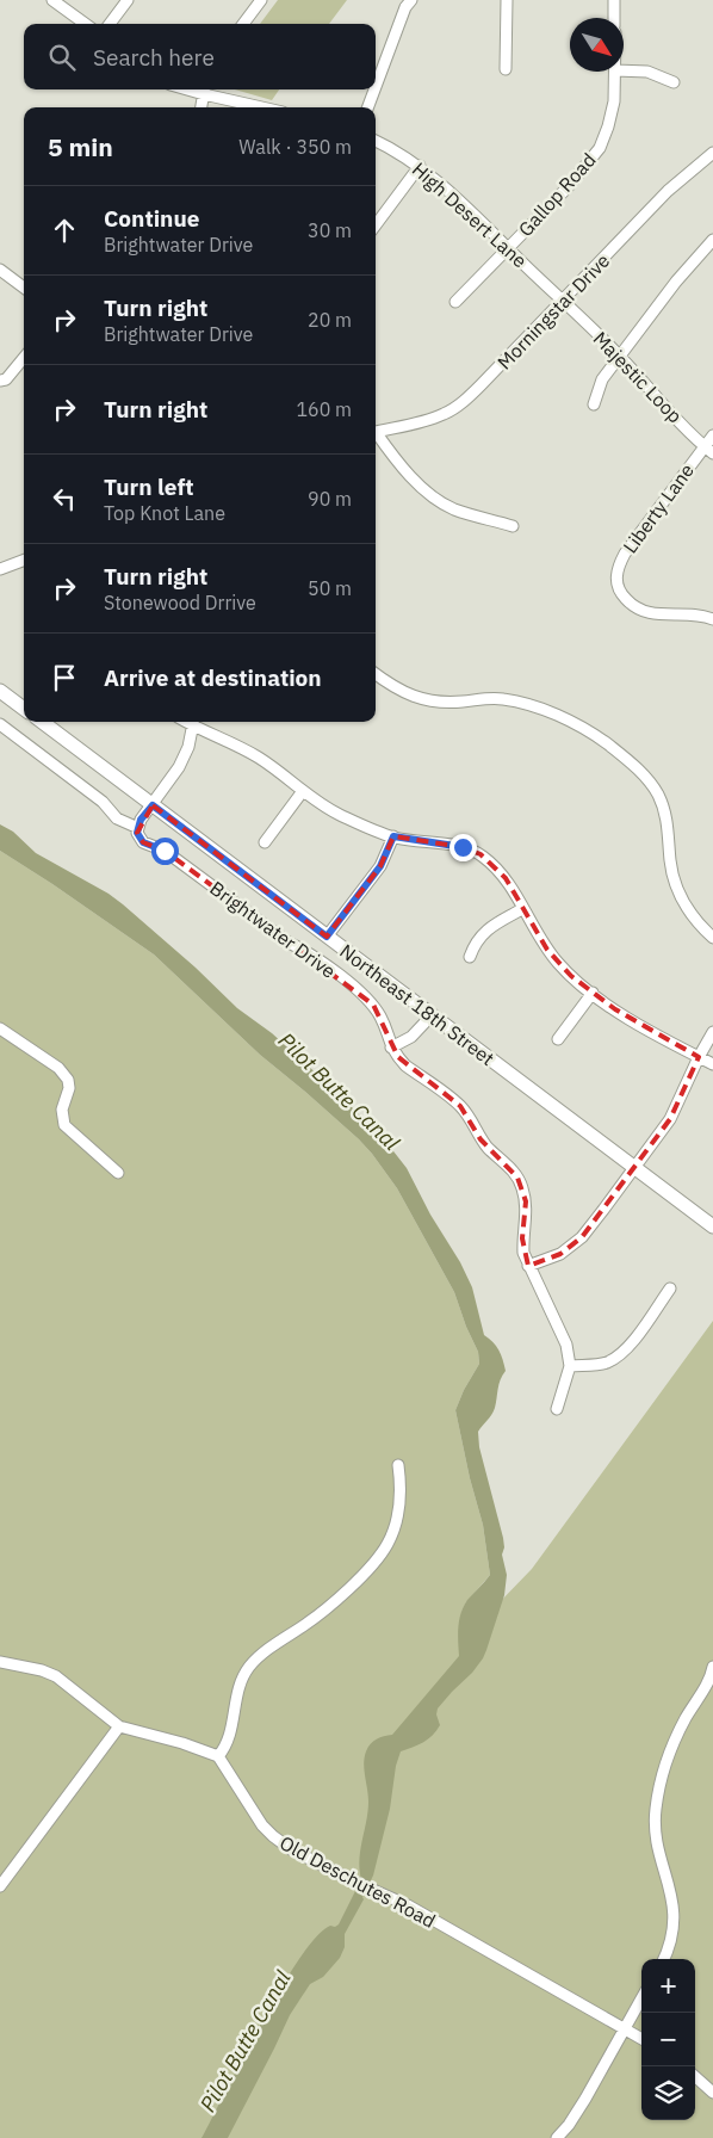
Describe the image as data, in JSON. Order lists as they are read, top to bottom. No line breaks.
{"streets":{"main road":["Northeast 18th Street"],"street":["Gallop Road","High Desert Lane","Morningstar Drive","Majestic Loop","Liberty Lane","Brightwater Drive","Old Deschutes Road"]},"crossings":[["Gallop Road","High Desert Lane"],["High Desert Lane","Morningstar Drive"],["High Desert Lane","Majestic Loop"],["Morningstar Drive","Majestic Loop"],["Majestic Loop","Liberty Lane"]],"water":["Pilot Butte Canal"],"north":"bottom right","page":{"search":"Search here","heading":["5 min","Walk · 350 m"],"list":[["Continue","Brightwater Drive","30 m"],["Turn right","Brightwater Drive","20 m"],["Turn right","160 m"],["Turn left","Top Knot Lane","90 m"],["Turn right","Stonewood Drrive","50 m"],"Arrive at destination"],"map_buttons":["+","−"]}}
